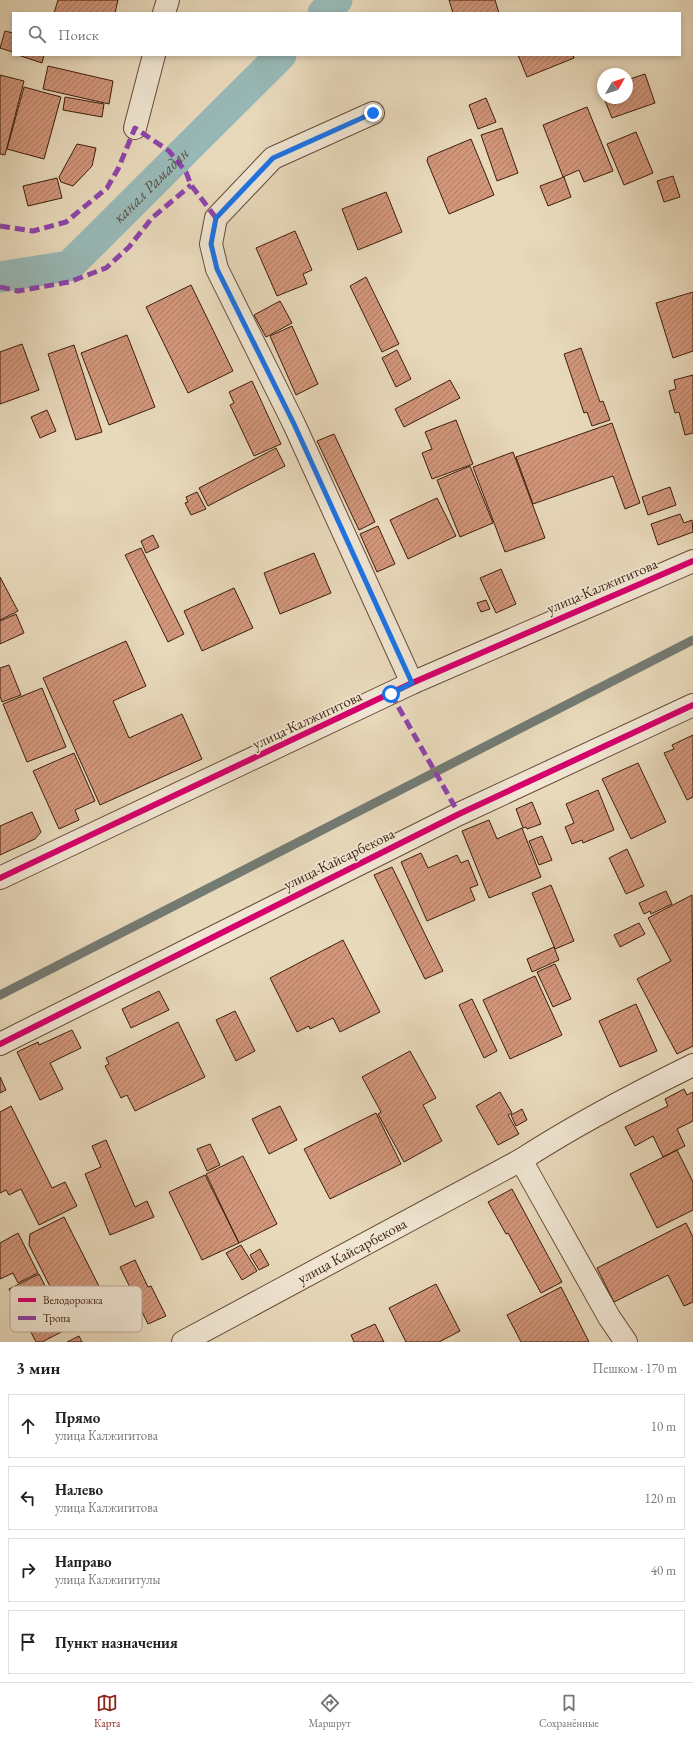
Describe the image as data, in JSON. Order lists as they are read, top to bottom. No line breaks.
{"streets":{"street":["улица Калжигитова","улица Кайсарбекова"]},"water":["канал Рамадан"],"legend":["Велодорожка","Тропа"],"north":"top right","page":{"search":"Поиск","heading":["3 мин","Пешком · 170 m"],"list":[["Прямо","улица Калжигитова","10 m"],["Налево","улица Калжигитова","120 m"],["Направо","улица Калжигитулы","40 m"],"Пункт назначения"],"nav":["Карта","Маршрут","Сохранённые"]}}
